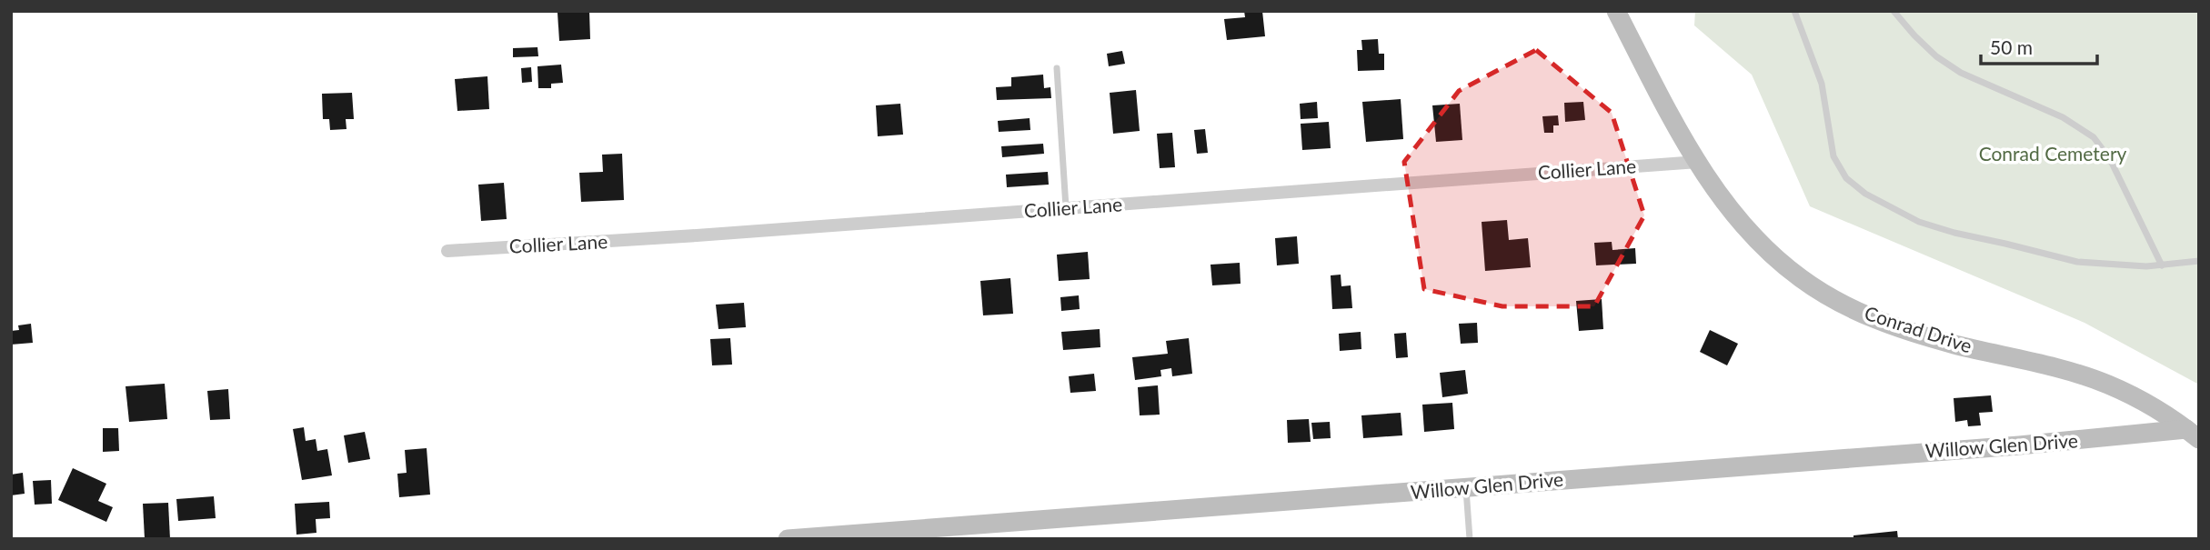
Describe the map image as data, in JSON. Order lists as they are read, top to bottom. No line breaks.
{"streets":{"main road":["Conrad Drive","Willow Glen Drive"],"street":["Collier Lane"]},"crossings":[["Collier Lane","Conrad Drive"],["Conrad Drive","Willow Glen Drive"]],"parks":["Conrad Cemetery"],"scale_bar":"50 m"}
